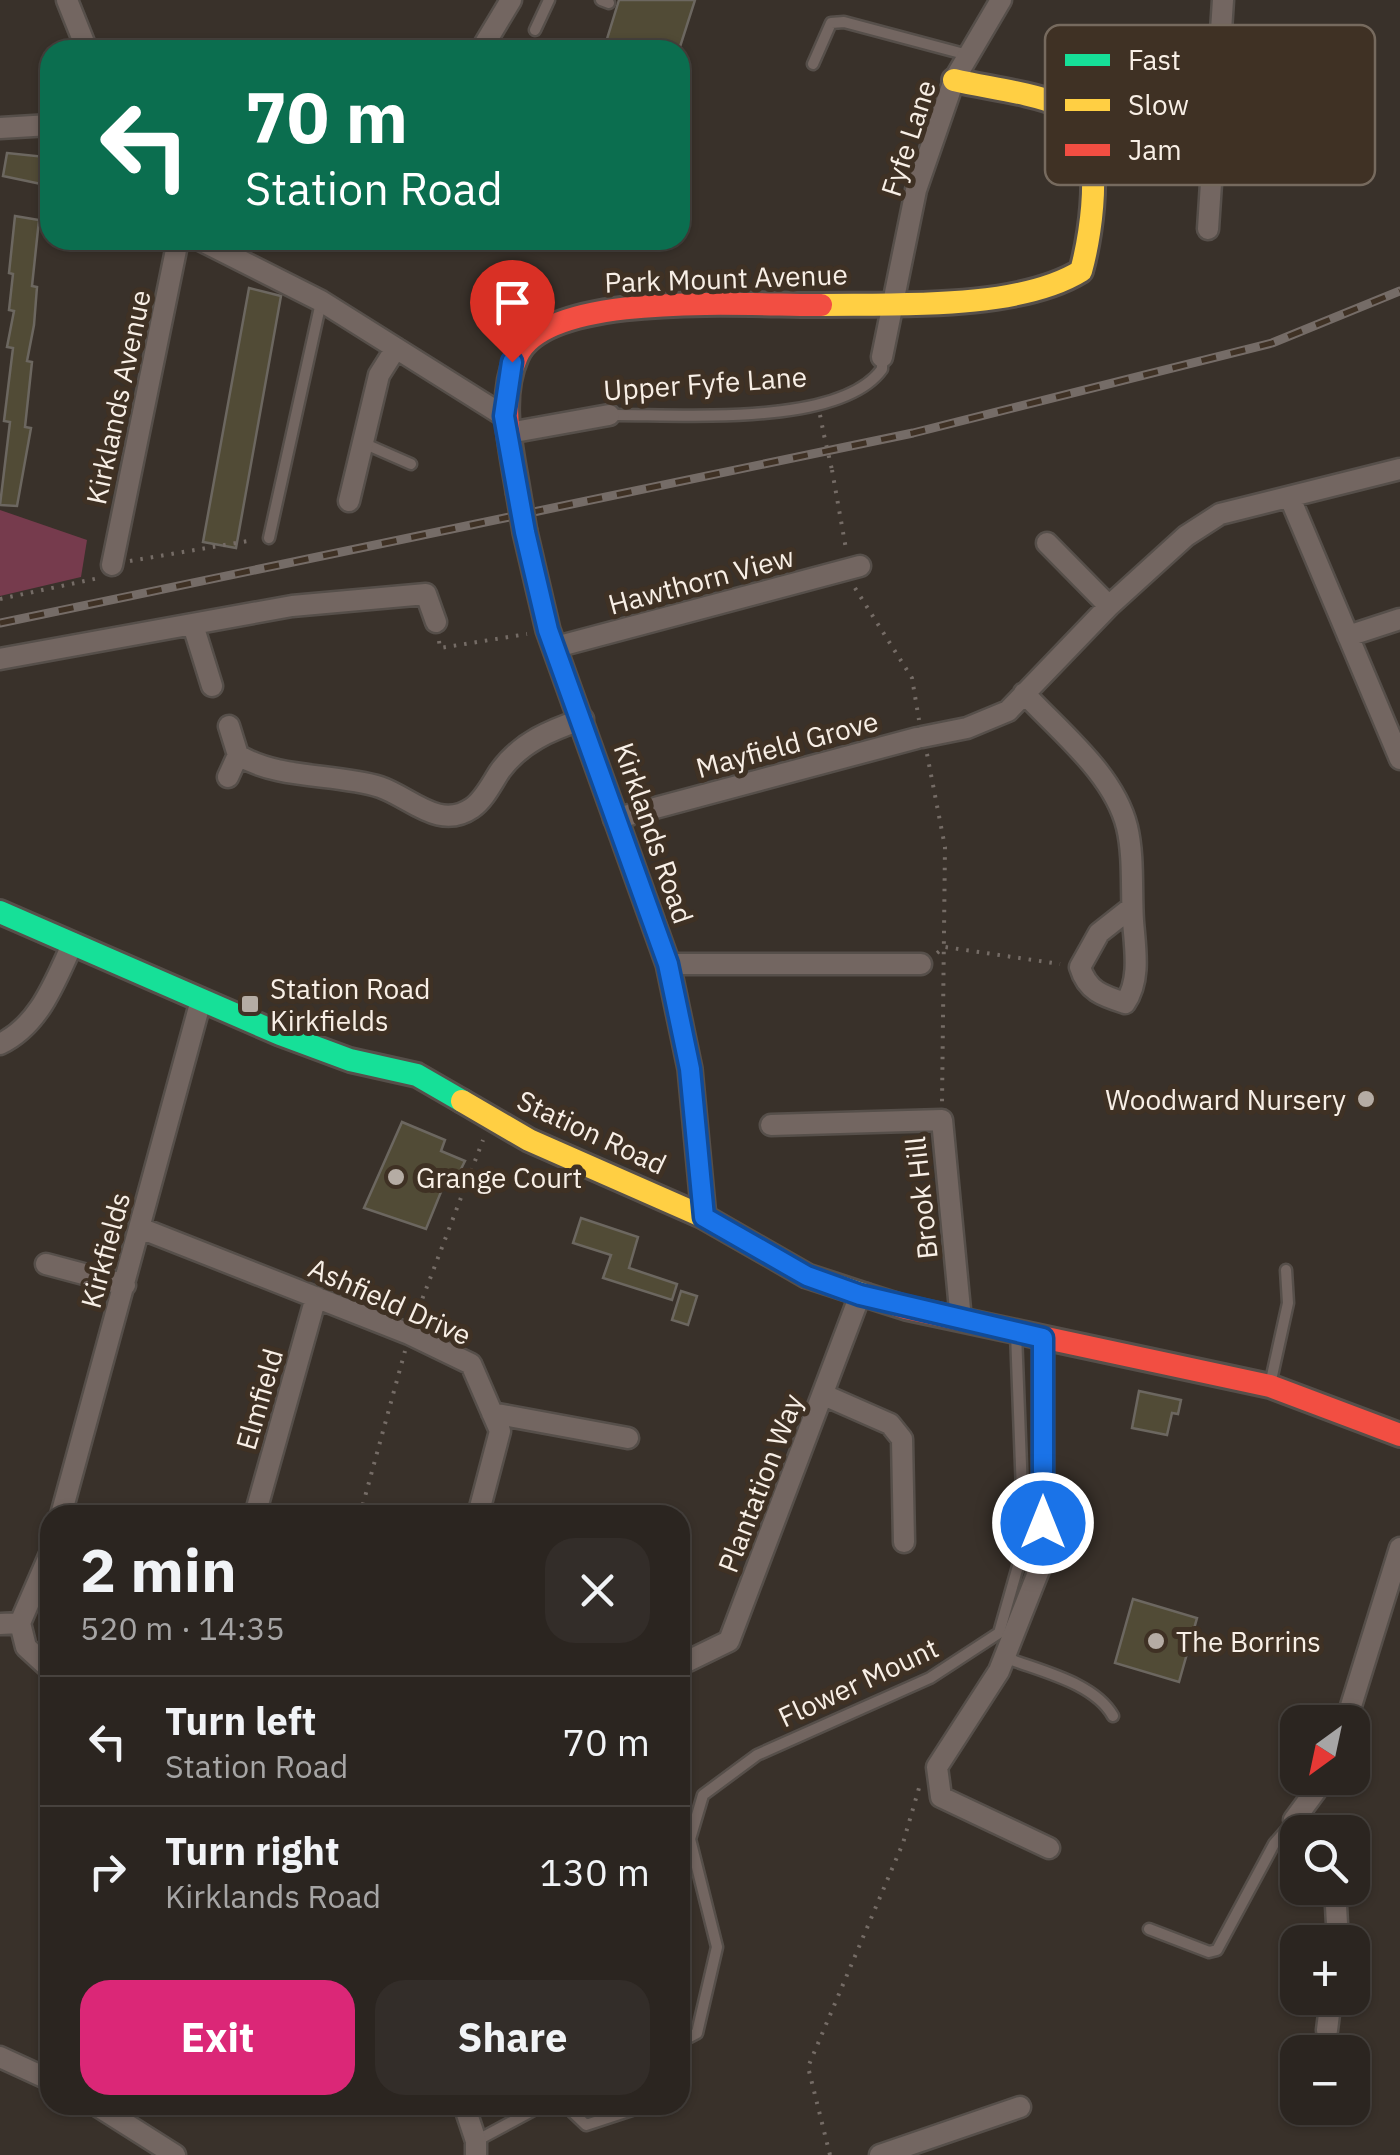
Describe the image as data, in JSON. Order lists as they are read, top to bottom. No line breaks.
{"streets":{"street":["Fyfe Lane","Park Mount Avenue","Upper Fyfe Lane","Kirklands Avenue","Hawthorn View","Mayfield Grove","Kirklands Road","Station Road","Brook Hill","Kirkfields","Ashfield Drive","Elmfield","Plantation Way"],"lane":["Flower Mount"]},"crossings":[["Fyfe Lane","Park Mount Avenue"],["Fyfe Lane","Upper Fyfe Lane"],["Park Mount Avenue","Upper Fyfe Lane"],["Park Mount Avenue","Kirklands Road"],["Upper Fyfe Lane","Kirklands Road"],["Hawthorn View","Kirklands Road"],["Mayfield Grove","Kirklands Road"],["Kirklands Road","Station Road"],["Station Road","Brook Hill"],["Station Road","Kirkfields"],["Station Road","Plantation Way"],["Station Road","Flower Mount"],["Kirkfields","Ashfield Drive"],["Ashfield Drive","Elmfield"]],"places":{"transit":["Station Road Kirkfields"],"other":["Woodward Nursery","Grange Court","The Borrins"]},"legend":["Fast","Slow","Jam"],"north":"bottom left","page":{"turn":["70 m","Station Road"],"heading":["2 min","520 m · 14:35"],"list":[{"name":"Turn left","note":"Station Road","value":"70 m"},{"name":"Turn right","note":"Kirklands Road","value":"130 m"}],"map_buttons":["+","−"],"buttons":["Exit","Share"]}}
